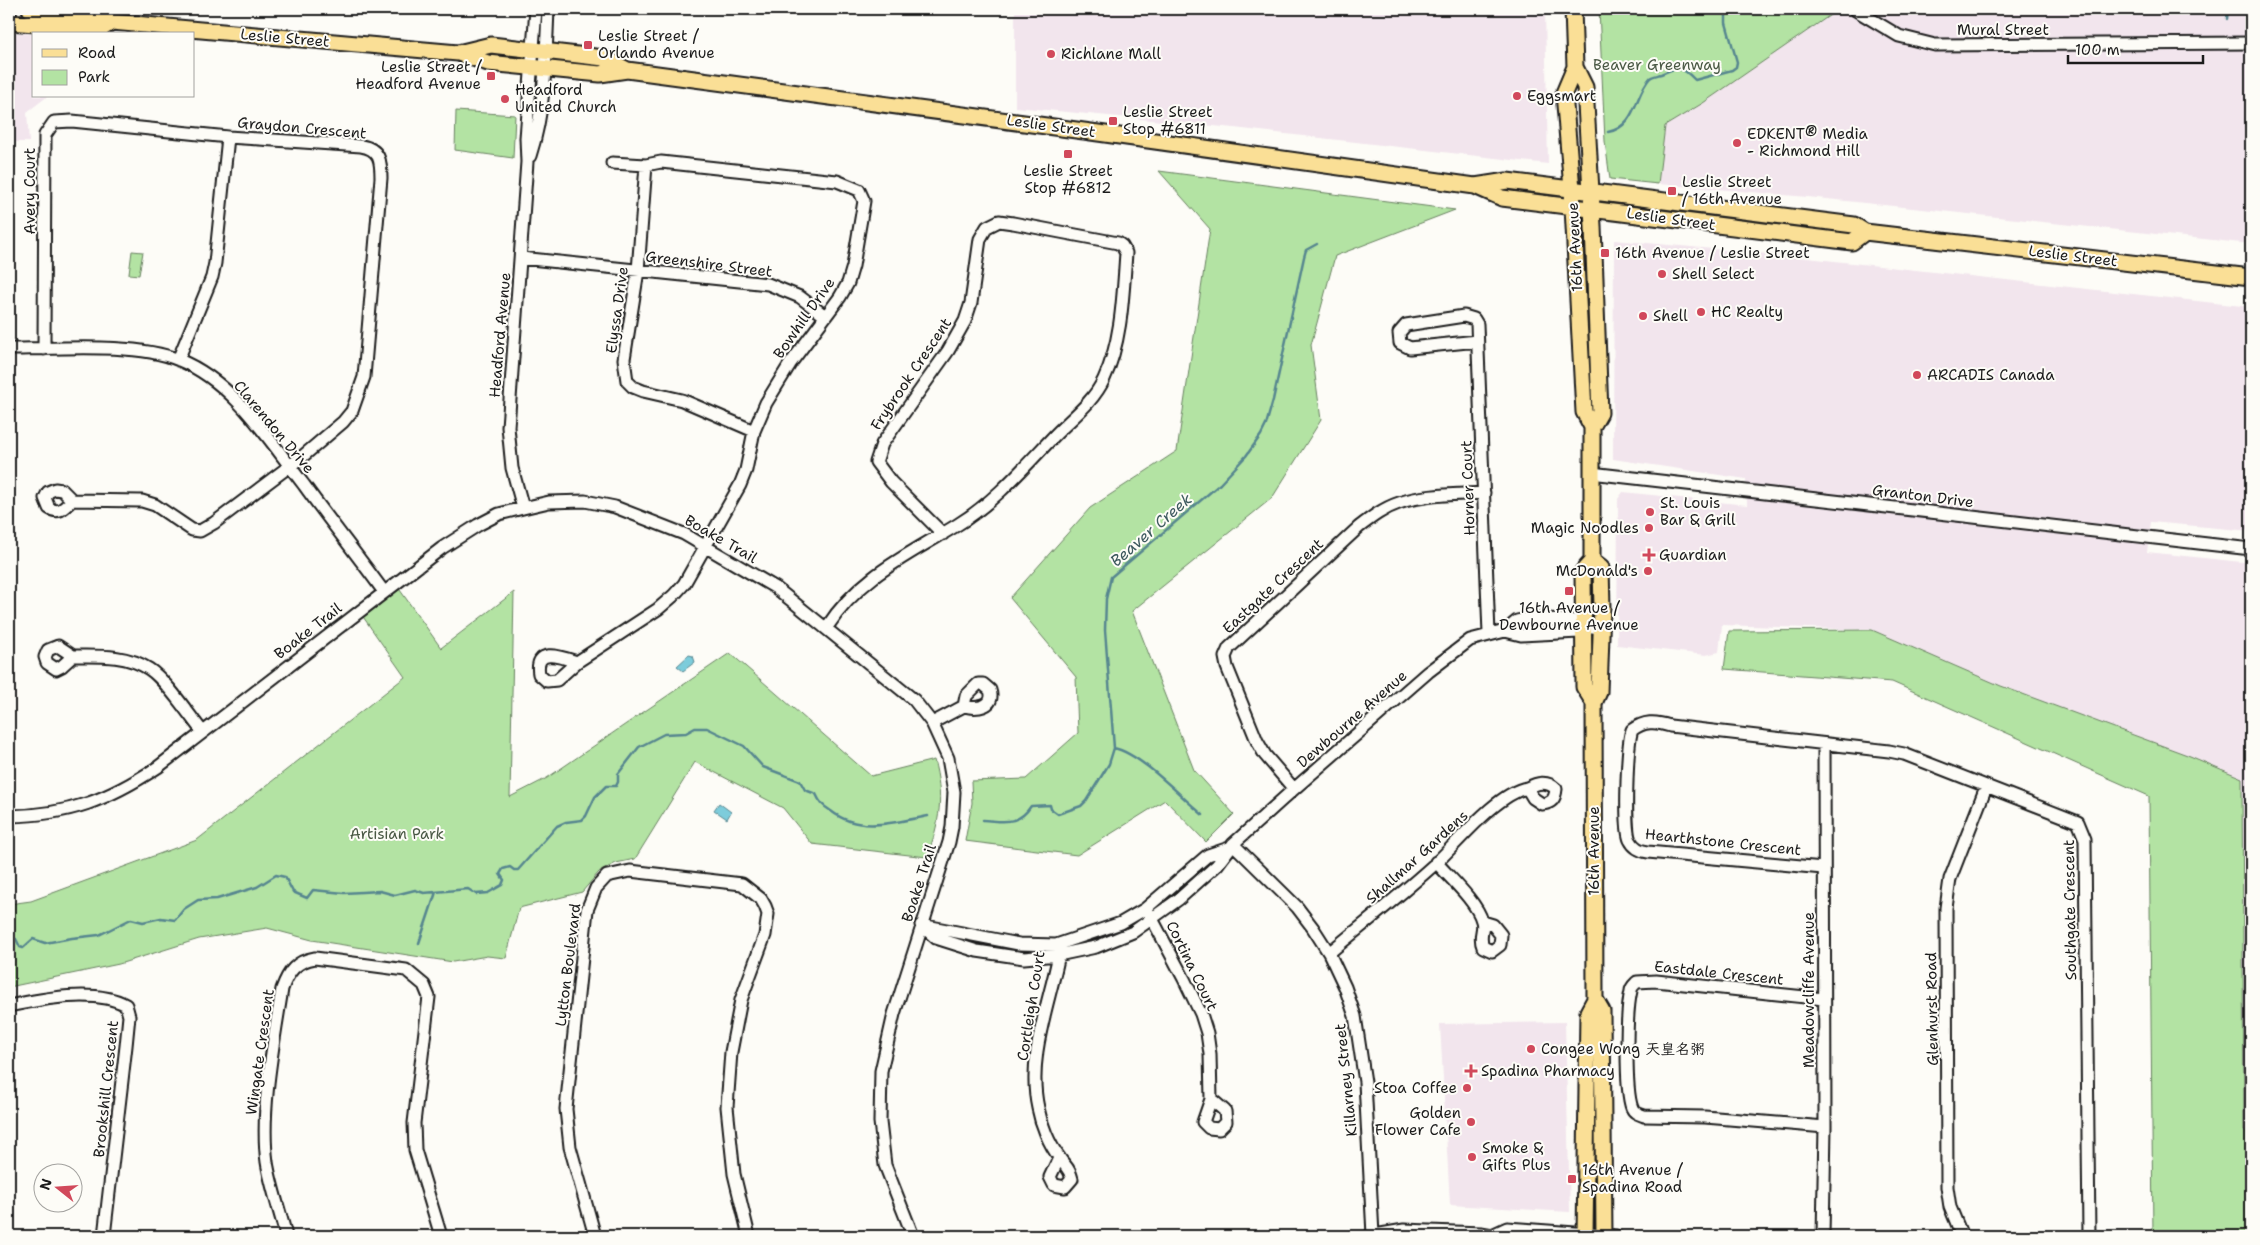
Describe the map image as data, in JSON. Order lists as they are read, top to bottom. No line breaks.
{"streets":{"main road":["Leslie Street","16th Avenue"],"street":["Mural Street","Graydon Crescent","Avery Court","Greenshire Street","Elyssa Drive","Bowhill Drive","Headford Avenue","Frybrook Crescent","Clarendon Drive","Horner Court","Granton Drive","Boake Trail","Eastgate Crescent","Dewbourne Avenue","Hearthstone Crescent","Shallmar Gardens","Southgate Crescent","Lytton Boulevard","Cortina Court","Eastdale Crescent","Meadowcliffe Avenue","Cortleigh Court","Glenhurst Road","Wingate Crescent","Killarney Street","Brookshill Crescent"]},"crossings":[["Leslie Street","16th Avenue"],["Leslie Street","Headford Avenue"],["Graydon Crescent","Avery Court"],["Graydon Crescent","Clarendon Drive"],["Avery Court","Clarendon Drive"],["16th Avenue","Granton Drive"],["16th Avenue","Dewbourne Avenue"],["Greenshire Street","Elyssa Drive"],["Greenshire Street","Bowhill Drive"],["Greenshire Street","Headford Avenue"],["Elyssa Drive","Bowhill Drive"],["Bowhill Drive","Boake Trail"],["Headford Avenue","Boake Trail"],["Frybrook Crescent","Boake Trail"],["Clarendon Drive","Boake Trail"],["Horner Court","Eastgate Crescent"],["Horner Court","Dewbourne Avenue"],["Boake Trail","Dewbourne Avenue"],["Eastgate Crescent","Dewbourne Avenue"],["Dewbourne Avenue","Cortina Court"],["Dewbourne Avenue","Cortleigh Court"],["Dewbourne Avenue","Killarney Street"],["Hearthstone Crescent","Southgate Crescent"],["Hearthstone Crescent","Meadowcliffe Avenue"],["Shallmar Gardens","Killarney Street"],["Southgate Crescent","Meadowcliffe Avenue"],["Southgate Crescent","Glenhurst Road"],["Eastdale Crescent","Meadowcliffe Avenue"]],"water":["Beaver Creek"],"parks":["Beaver Greenway","Artisian Park"],"places":{"transit":["Leslie Street / Orlando Avenue","Leslie Street / Headford Avenue","Leslie Street Stop #6811","Leslie Street Stop #6812","Leslie Street / 16th Avenue","16th Avenue / Leslie Street","16th Avenue / Dewbourne Avenue","16th Avenue / Spadina Road"],"other":["Richlane Mall","Eggsmart","Headford United Church","EDKENT® Media - Richmond Hill","Shell Select","HC Realty","Shell","ARCADIS Canada","St. Louis Bar & Grill","Magic Noodles","McDonald's","Congee Wong 天皇名粥","Stoa Coffee","Golden Flower Cafe","Smoke & Gifts Plus"],"health":["Guardian","Spadina Pharmacy"]},"legend":["Road","Park"],"scale_bar":"100 m","north":"left"}
